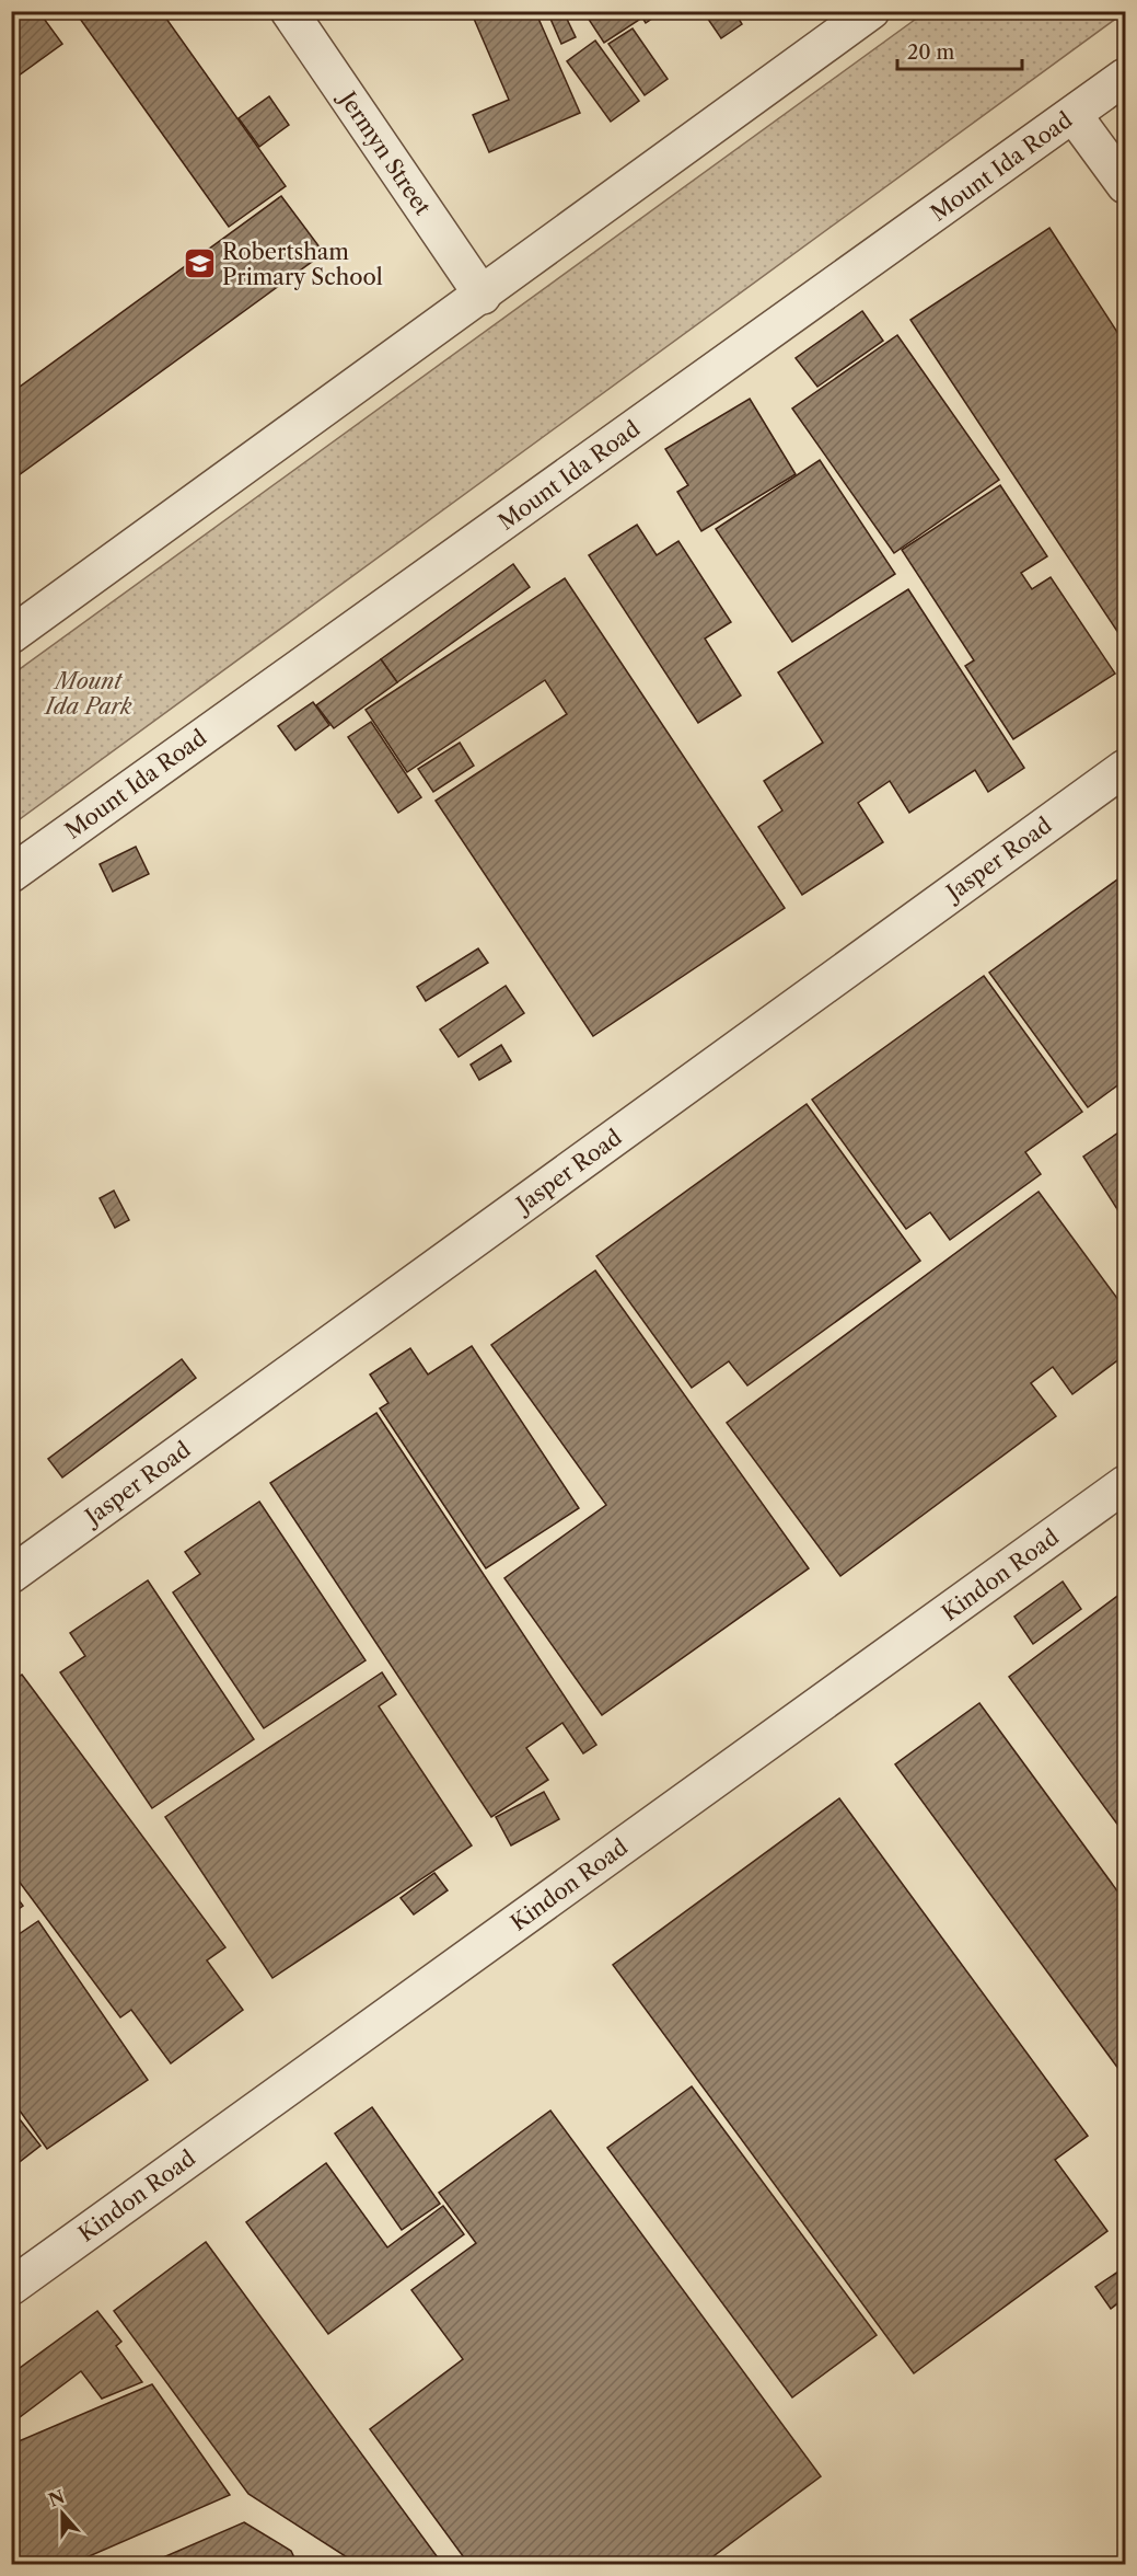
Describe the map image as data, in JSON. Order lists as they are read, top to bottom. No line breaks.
{"streets":{"street":["Jermyn Street","Mount Ida Road","Jasper Road","Kindon Road"]},"parks":["Mount Ida Park"],"places":{"school or university":["Robertsham Primary School"]},"scale_bar":"20 m","north":"top"}
